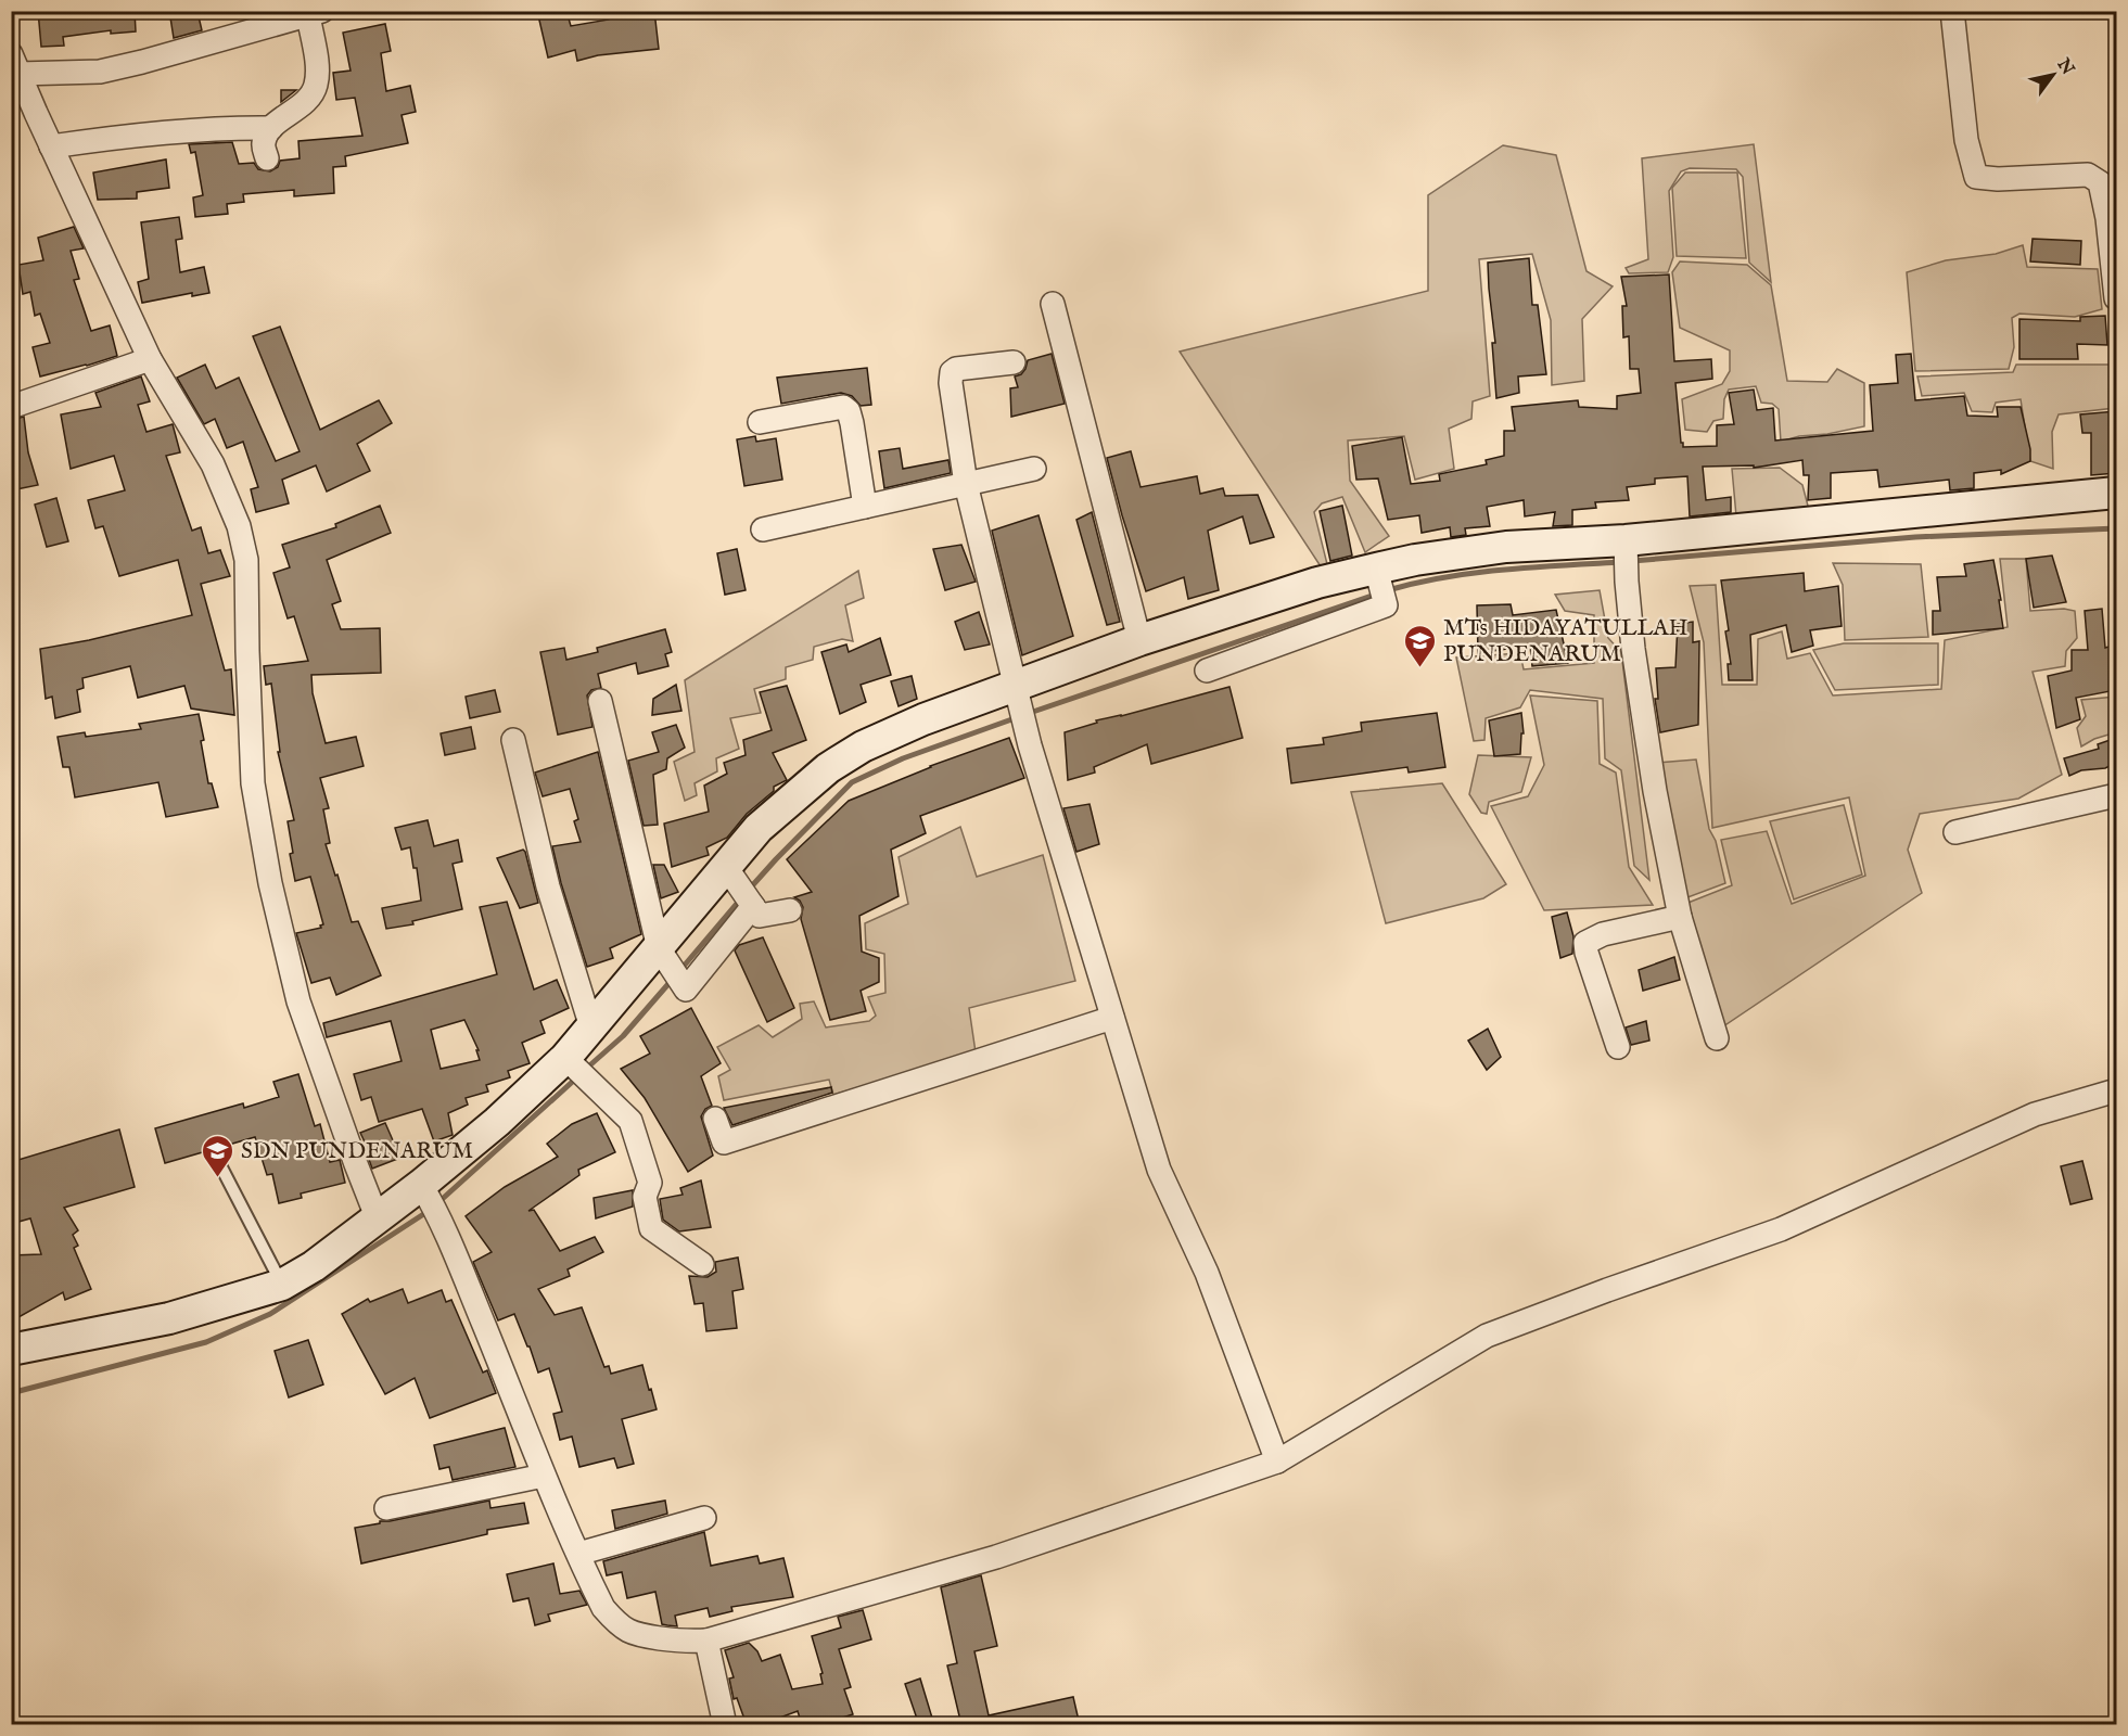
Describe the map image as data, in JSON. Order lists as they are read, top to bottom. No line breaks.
{"places":{"school or university":["MTs HIDAYATULLAH PUNDENARUM","SDN PUNDENARUM"]},"north":"top right"}
